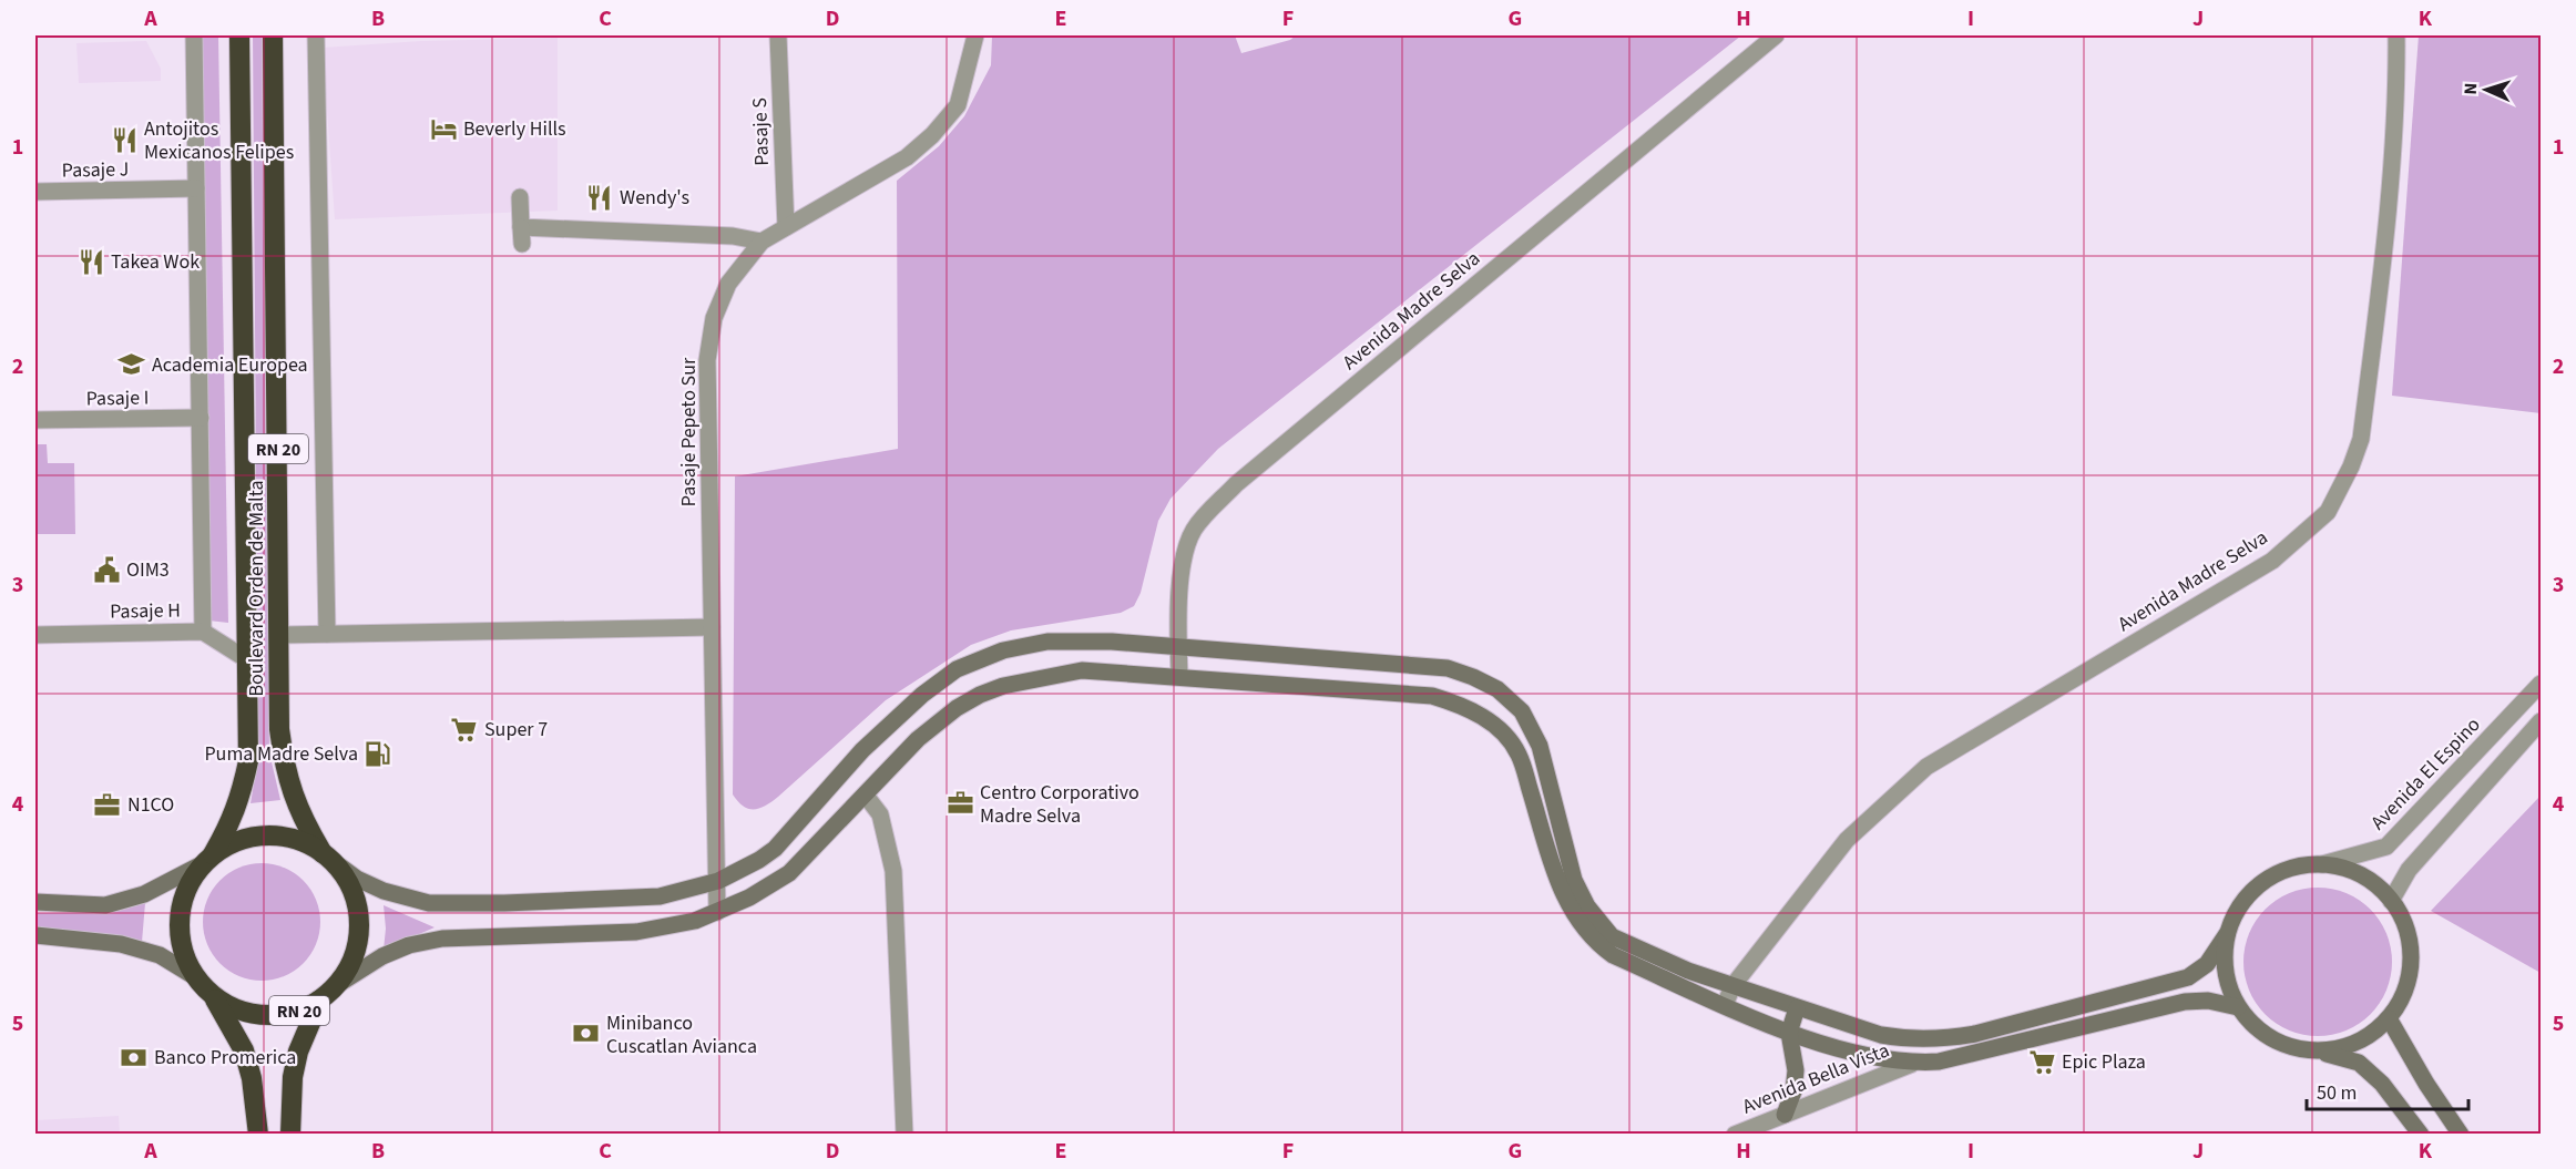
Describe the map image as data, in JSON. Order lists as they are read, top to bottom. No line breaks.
{"streets":{"highway":["RN 20","Boulevard Orden de Malta"],"street":["Pasaje S","Pasaje J","Avenida Madre Selva","Pasaje I","Pasaje Pepeto Sur","Pasaje H","Avenida El Espino","Avenida Bella Vista"]},"crossings":[["Pasaje S","Pasaje Pepeto Sur"],["RN 20","Boulevard Orden de Malta"],["Boulevard Orden de Malta","Pasaje H"]],"places":{"hotel":["Beverly Hills"],"restaurant":["Antojitos Mexicanos Felipes","Wendy's","Takea Wok"],"school or university":["Academia Europea"],"public building":["OIM3"],"supermarket":["Super 7","Epic Plaza"],"fuel station":["Puma Madre Selva"],"office":["Centro Corporativo Madre Selva","N1CO"],"bank":["Minibanco Cuscatlan Avianca","Banco Promerica"]},"scale_bar":"50 m","north":"left","grid":{"columns":["A","B","C","D","E","F","G","H","I","J","K"],"rows":["1","2","3","4","5"]}}
